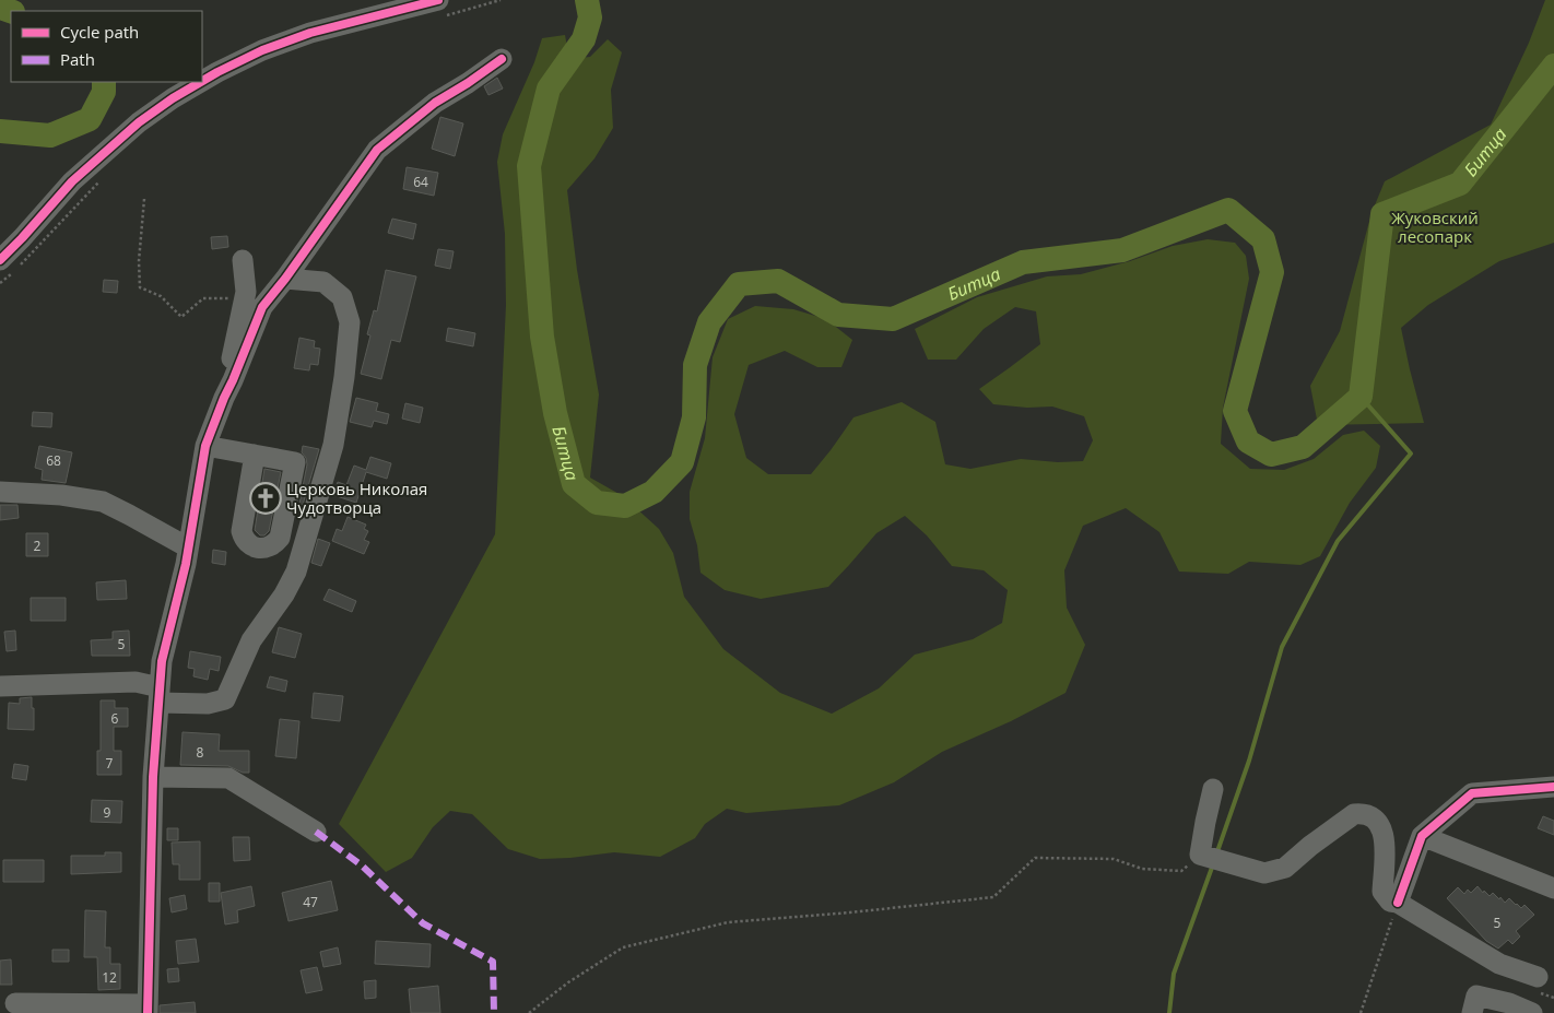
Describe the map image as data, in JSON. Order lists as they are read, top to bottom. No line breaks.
{"water":["Битца"],"parks":["Жуковский лесопарк"],"places":{"church":["Церковь Николая Чудотворца"]},"house_numbers":["64","68","2","5","6","8","7","9","47","5","12"],"legend":["Cycle path","Path"]}
